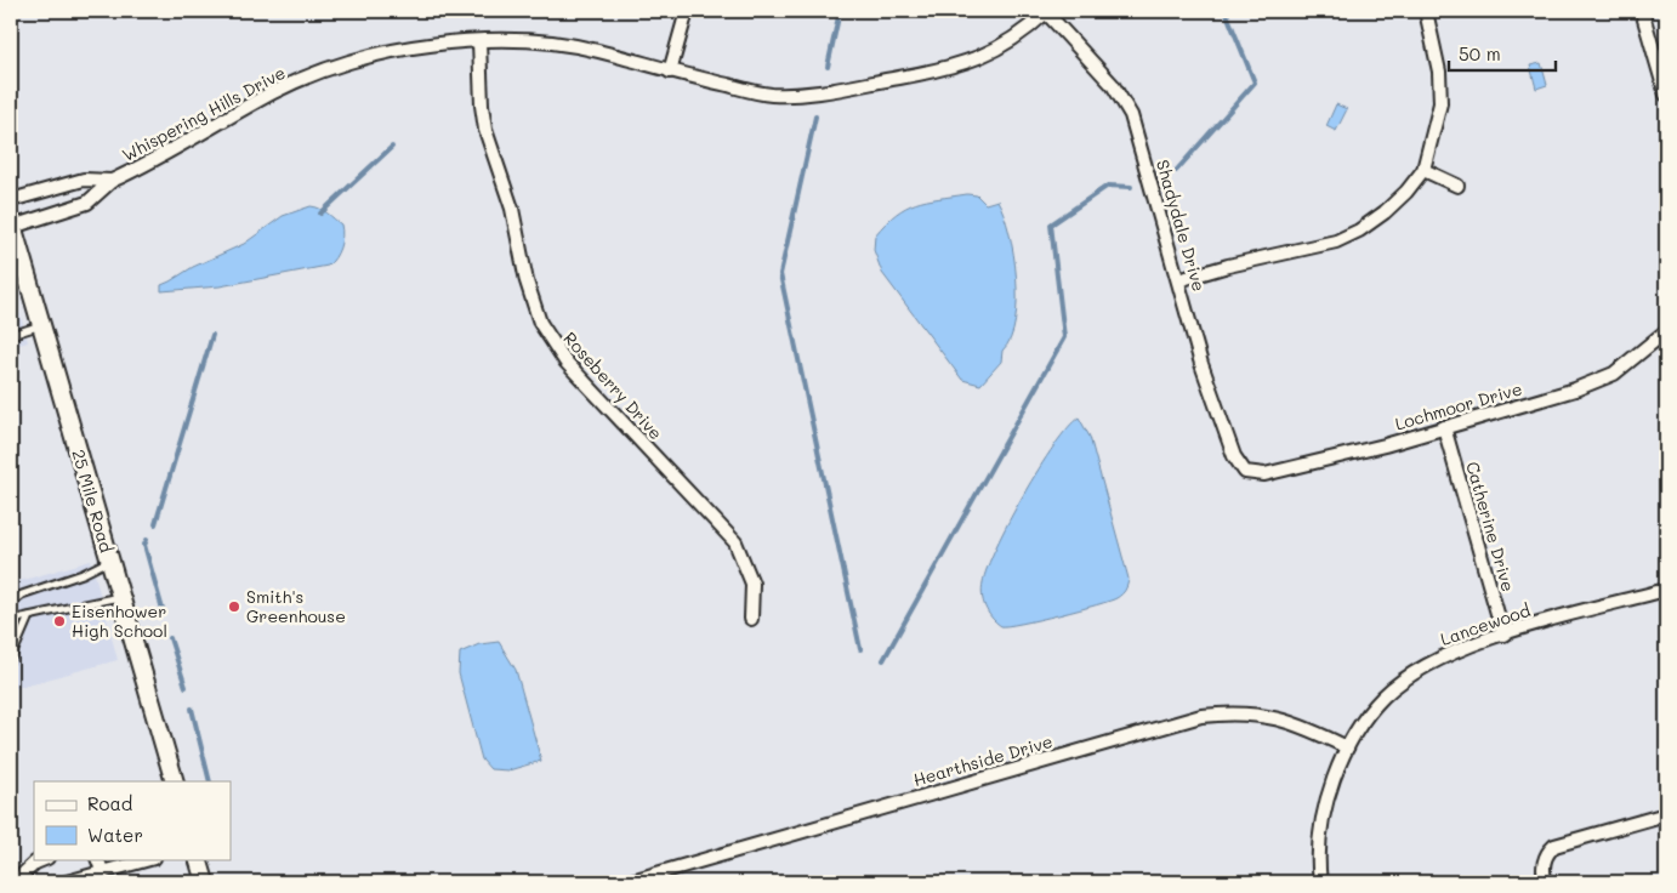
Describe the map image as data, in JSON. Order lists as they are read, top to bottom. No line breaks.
{"streets":{"street":["Whispering Hills Drive","Shadydale Drive","Roseberry Drive","Lochmoor Drive","25 Mile Road","Catherine Drive","Lancewood","Hearthside Drive"]},"crossings":[["Whispering Hills Drive","Shadydale Drive"],["Whispering Hills Drive","Roseberry Drive"],["Whispering Hills Drive","25 Mile Road"],["Shadydale Drive","Lochmoor Drive"],["Lochmoor Drive","Catherine Drive"],["Catherine Drive","Lancewood"],["Lancewood","Hearthside Drive"]],"places":["Smith's Greenhouse","Eisenhower High School"],"legend":["Road","Water"],"scale_bar":"50 m"}
